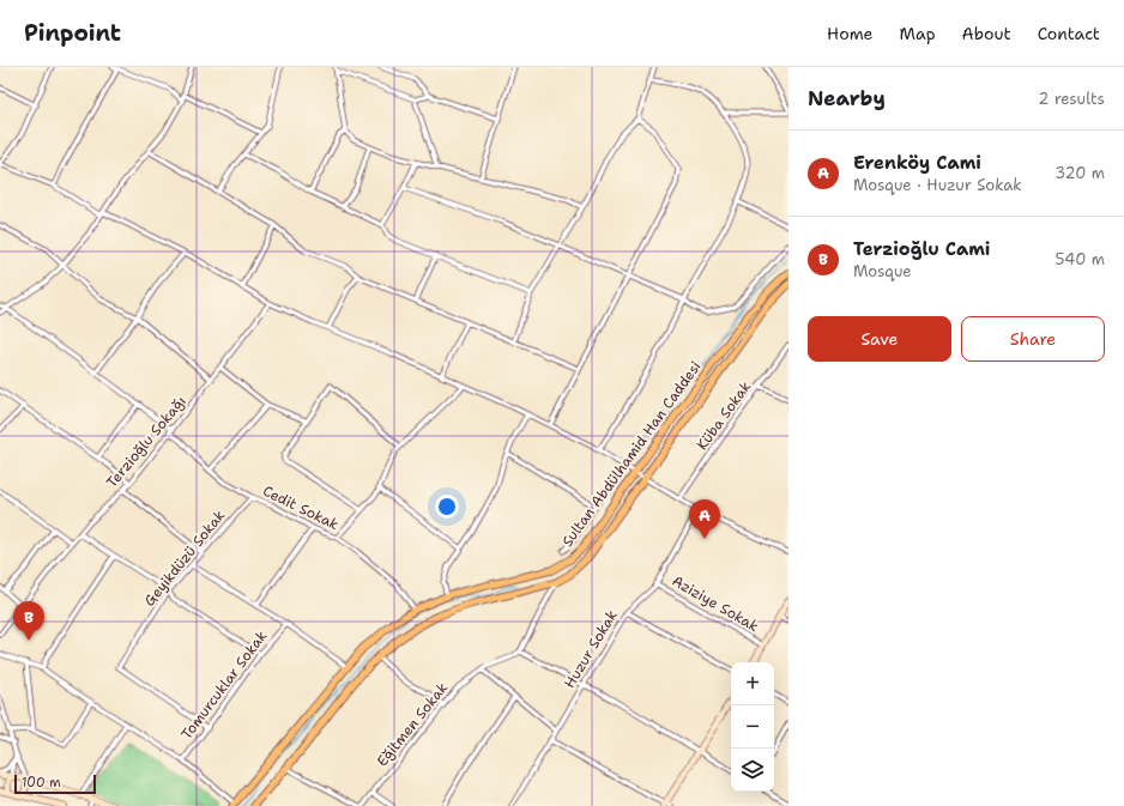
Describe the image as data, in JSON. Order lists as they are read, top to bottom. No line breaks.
{"streets":{"main road":["Sultan Abdülhamid Han Caddesi"],"street":["Küba Sokak","Terzioğlu Sokağı","Cedit Sokak","Geyikdüzü Sokak","Aziziye Sokak","Huzur Sokak","Tomurcuklar Sokak","Eğitmen Sokak"]},"crossings":[["Terzioğlu Sokağı","Cedit Sokak"],["Sultan Abdülhamid Han Caddesi","Cedit Sokak"],["Cedit Sokak","Geyikdüzü Sokak"],["Geyikdüzü Sokak","Tomurcuklar Sokak"],["Aziziye Sokak","Huzur Sokak"]],"scale_bar":"100 m","page":{"header":"Pinpoint","nav":["Home","Map","About","Contact"],"heading":["Nearby","2 results"],"list":[{"mark":"A","name":"Erenköy Cami","note":"Mosque · Huzur Sokak","value":"320 m"},{"mark":"B","name":"Terzioğlu Cami","note":"Mosque","value":"540 m"}],"buttons":["Save","Share"],"pins":["A","B"],"map_buttons":["+","−"],"scale":"100 m"}}
